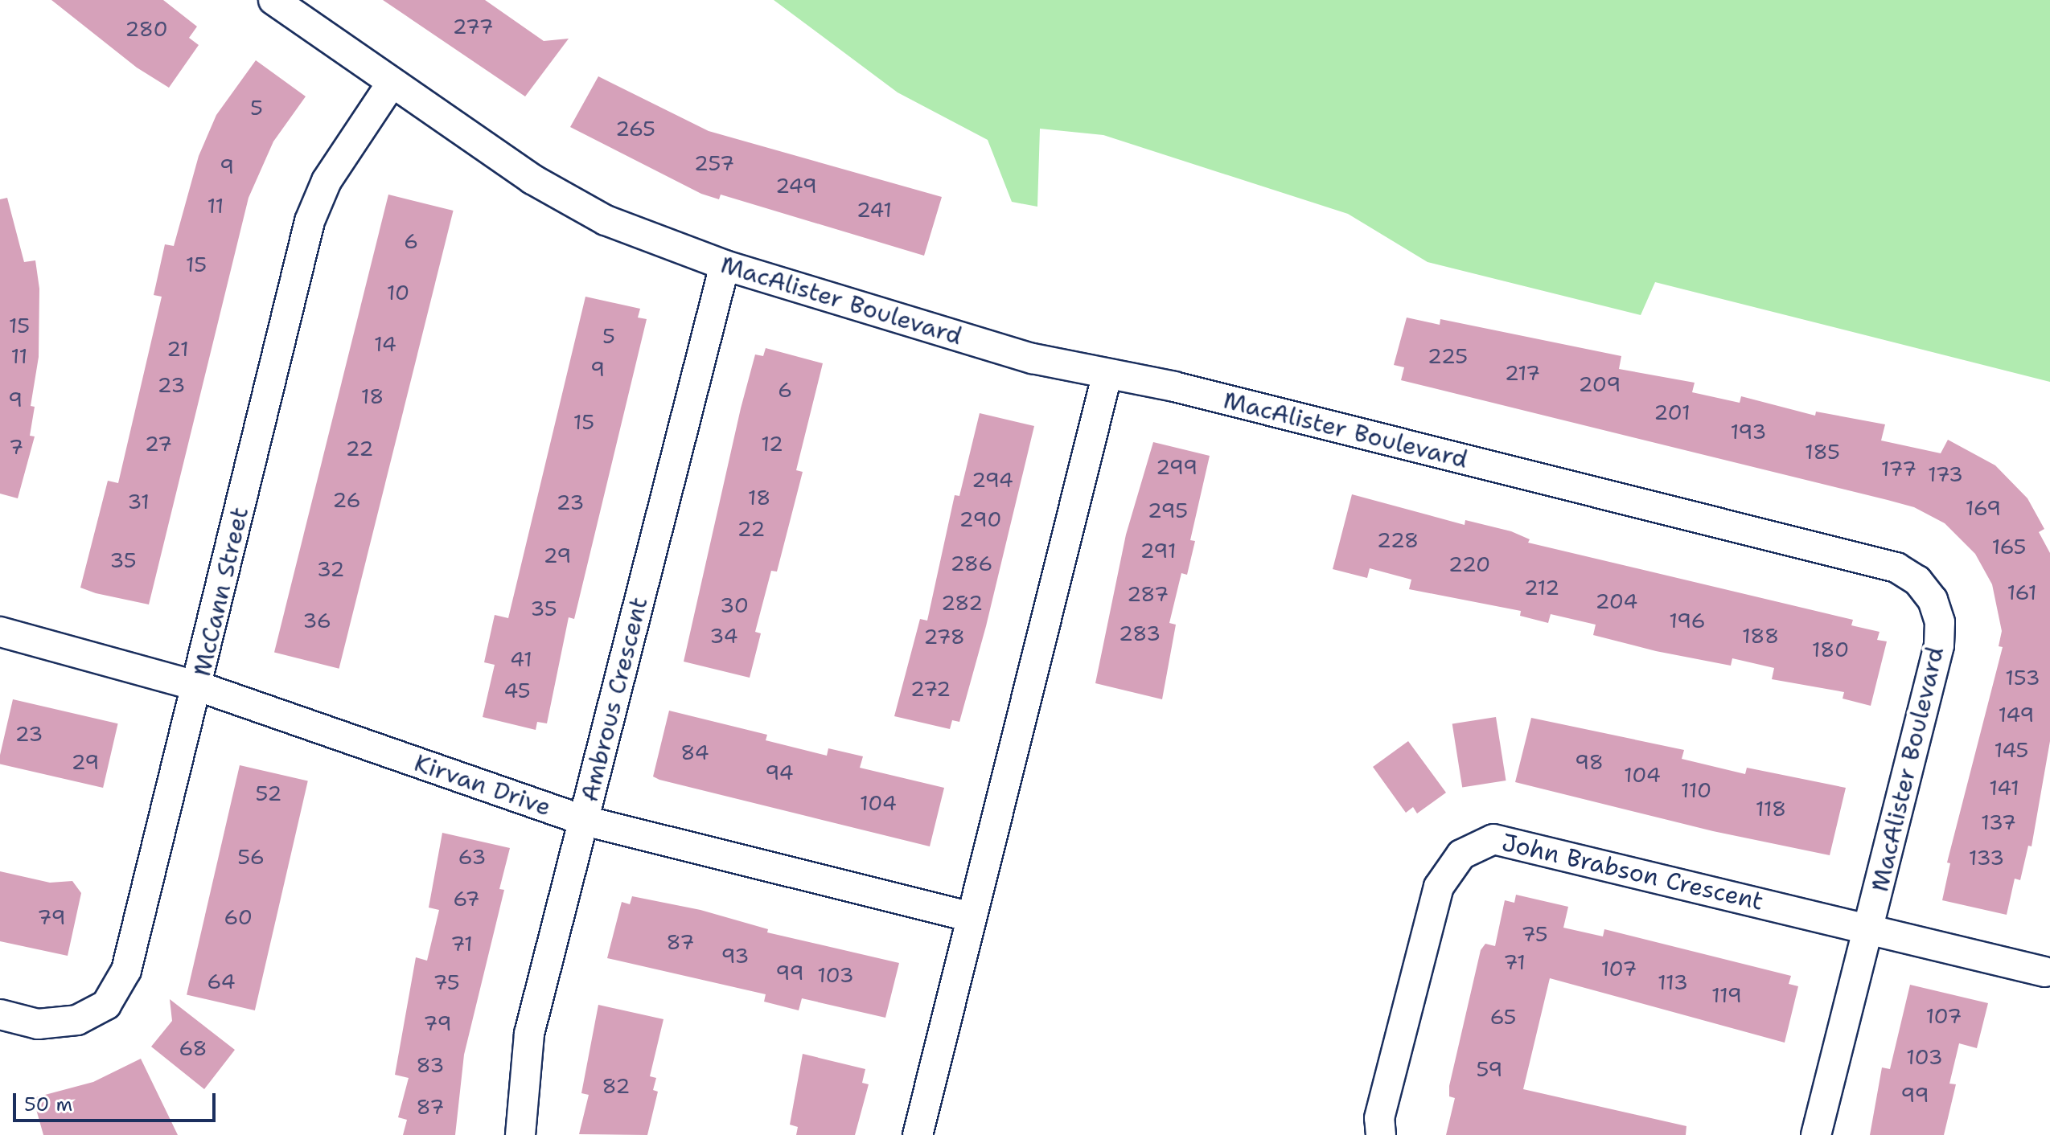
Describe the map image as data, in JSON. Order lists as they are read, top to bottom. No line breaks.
{"streets":{"street":["MacAlister Boulevard","McCann Street","Ambrous Crescent","Kirvan Drive","John Brabson Crescent"]},"crossings":[["MacAlister Boulevard","McCann Street"],["MacAlister Boulevard","Ambrous Crescent"],["MacAlister Boulevard","John Brabson Crescent"],["McCann Street","Kirvan Drive"],["Ambrous Crescent","Kirvan Drive"]],"house_numbers":["277","280","5","265","257","9","249","11","241","6","15","10","15","5","14","21","11","225","9","217","209","23","6","18","9","201","15","193","27","12","7","22","185","299","177","173","294","18","26","31","23","169","295","290","22","228","165","291","29","35","286","220","32","212","161","287","204","282","30","35","36","196","283","34","188","278","180","41","153","272","45","149","23","145","84","29","98","94","104","141","110","52","104","118","137","56","63","133","67","79","60","75","87","71","93","71","107","99","103","64","75","113","119","107","65","79","68","103","83","59","82","99","87"],"scale_bar":"50 m"}
